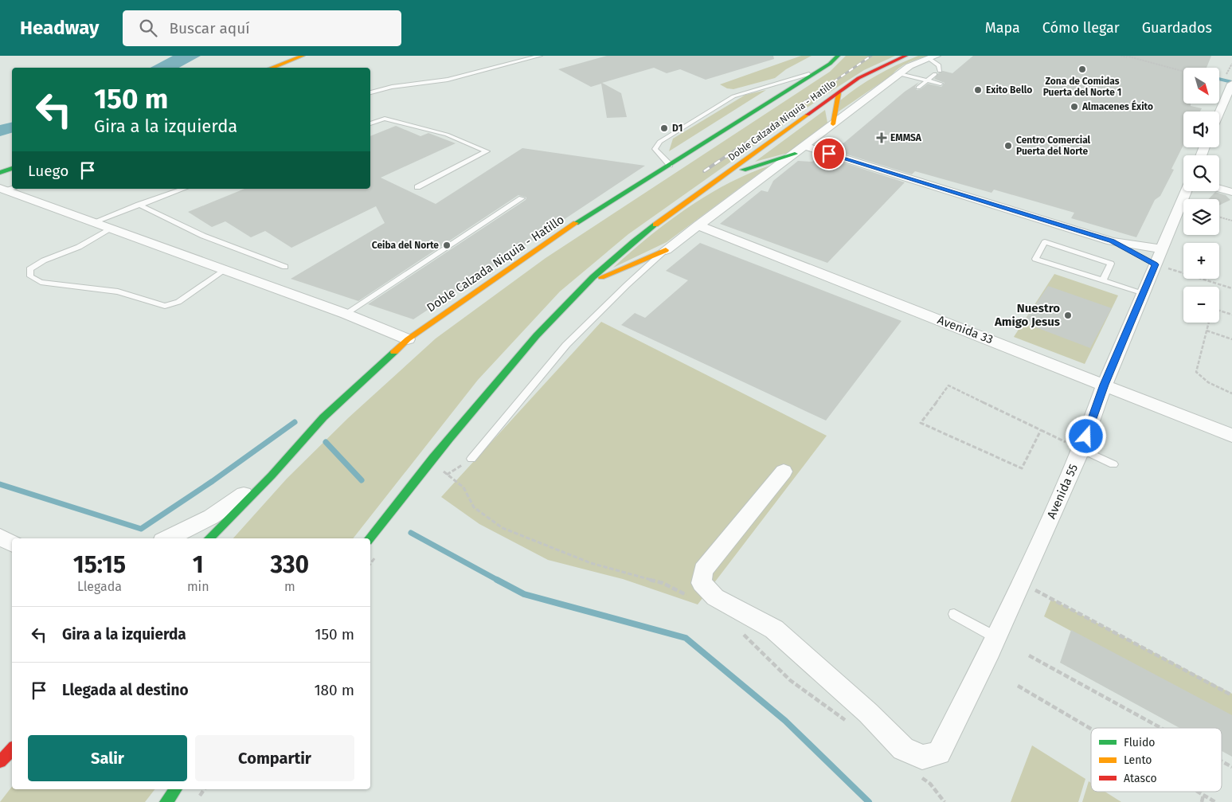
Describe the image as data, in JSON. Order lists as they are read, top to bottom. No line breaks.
{"streets":{"main road":["Doble Calzada Niquia - Hatillo"],"street":["Avenida 33","Avenida 55"]},"crossings":[["Avenida 33","Avenida 55"]],"places":{"other":["Zona de Comidas Puerta del Norte 1","Exito Bello","Almacenes Éxito","D1","Centro Comercial Puerta del Norte","Ceiba del Norte","Nuestro Amigo Jesus"],"health":["EMMSA"]},"legend":["Fluido","Lento","Atasco"],"north":"bottom right","page":{"header":"Headway","search":"Buscar aquí","nav":["Mapa","Cómo llegar","Guardados"],"map_buttons":["+","−"],"turn":["150 m","Gira a la izquierda"],"then":"Luego","eta":["15:15","Llegada","1","min","330","m"],"list":[{"name":"Gira a la izquierda","value":"150 m"},{"name":"Llegada al destino","value":"180 m"}],"buttons":["Salir","Compartir"]}}
